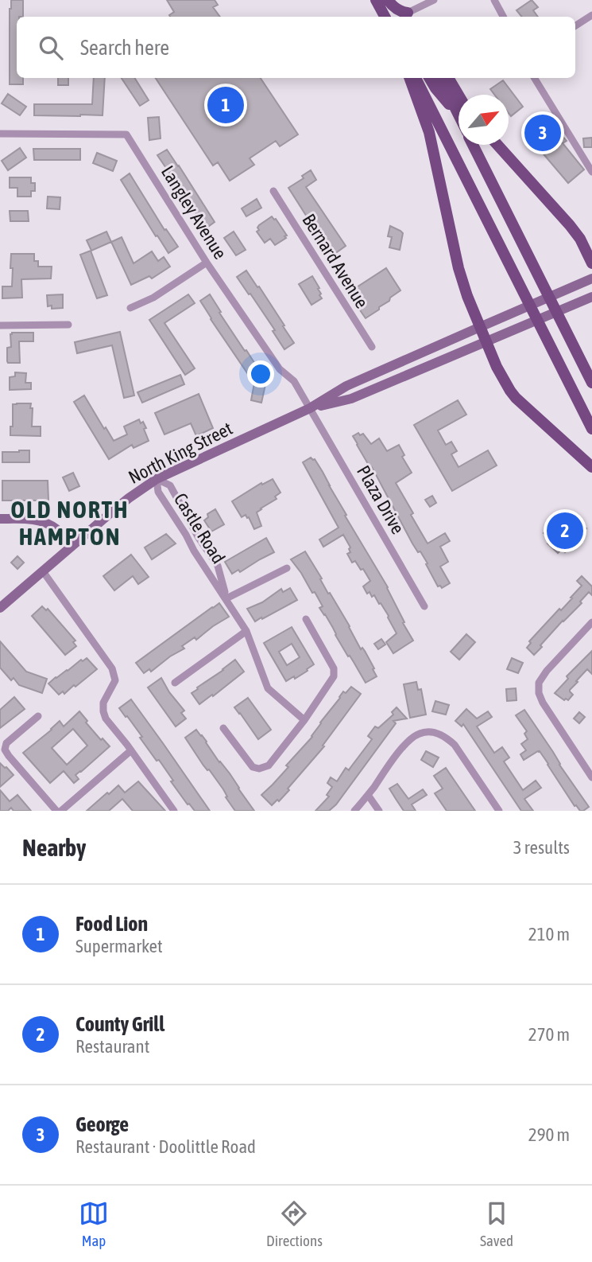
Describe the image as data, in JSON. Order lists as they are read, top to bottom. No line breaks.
{"streets":{"main road":["North King Street"],"street":["Langley Avenue","Bernard Avenue","Plaza Drive","Castle Road"]},"crossings":[["Langley Avenue","North King Street"],["Langley Avenue","Plaza Drive"],["North King Street","Plaza Drive"],["North King Street","Castle Road"]],"districts":["OLD NORTH HAMPTON"],"north":"top right","page":{"search":"Search here","pins":["1","3","2"],"heading":["Nearby","3 results"],"list":[{"mark":"1","name":"Food Lion","note":"Supermarket","value":"210 m"},{"mark":"2","name":"County Grill","note":"Restaurant","value":"270 m"},{"mark":"3","name":"George","note":"Restaurant · Doolittle Road","value":"290 m"}],"nav":["Map","Directions","Saved"]}}
